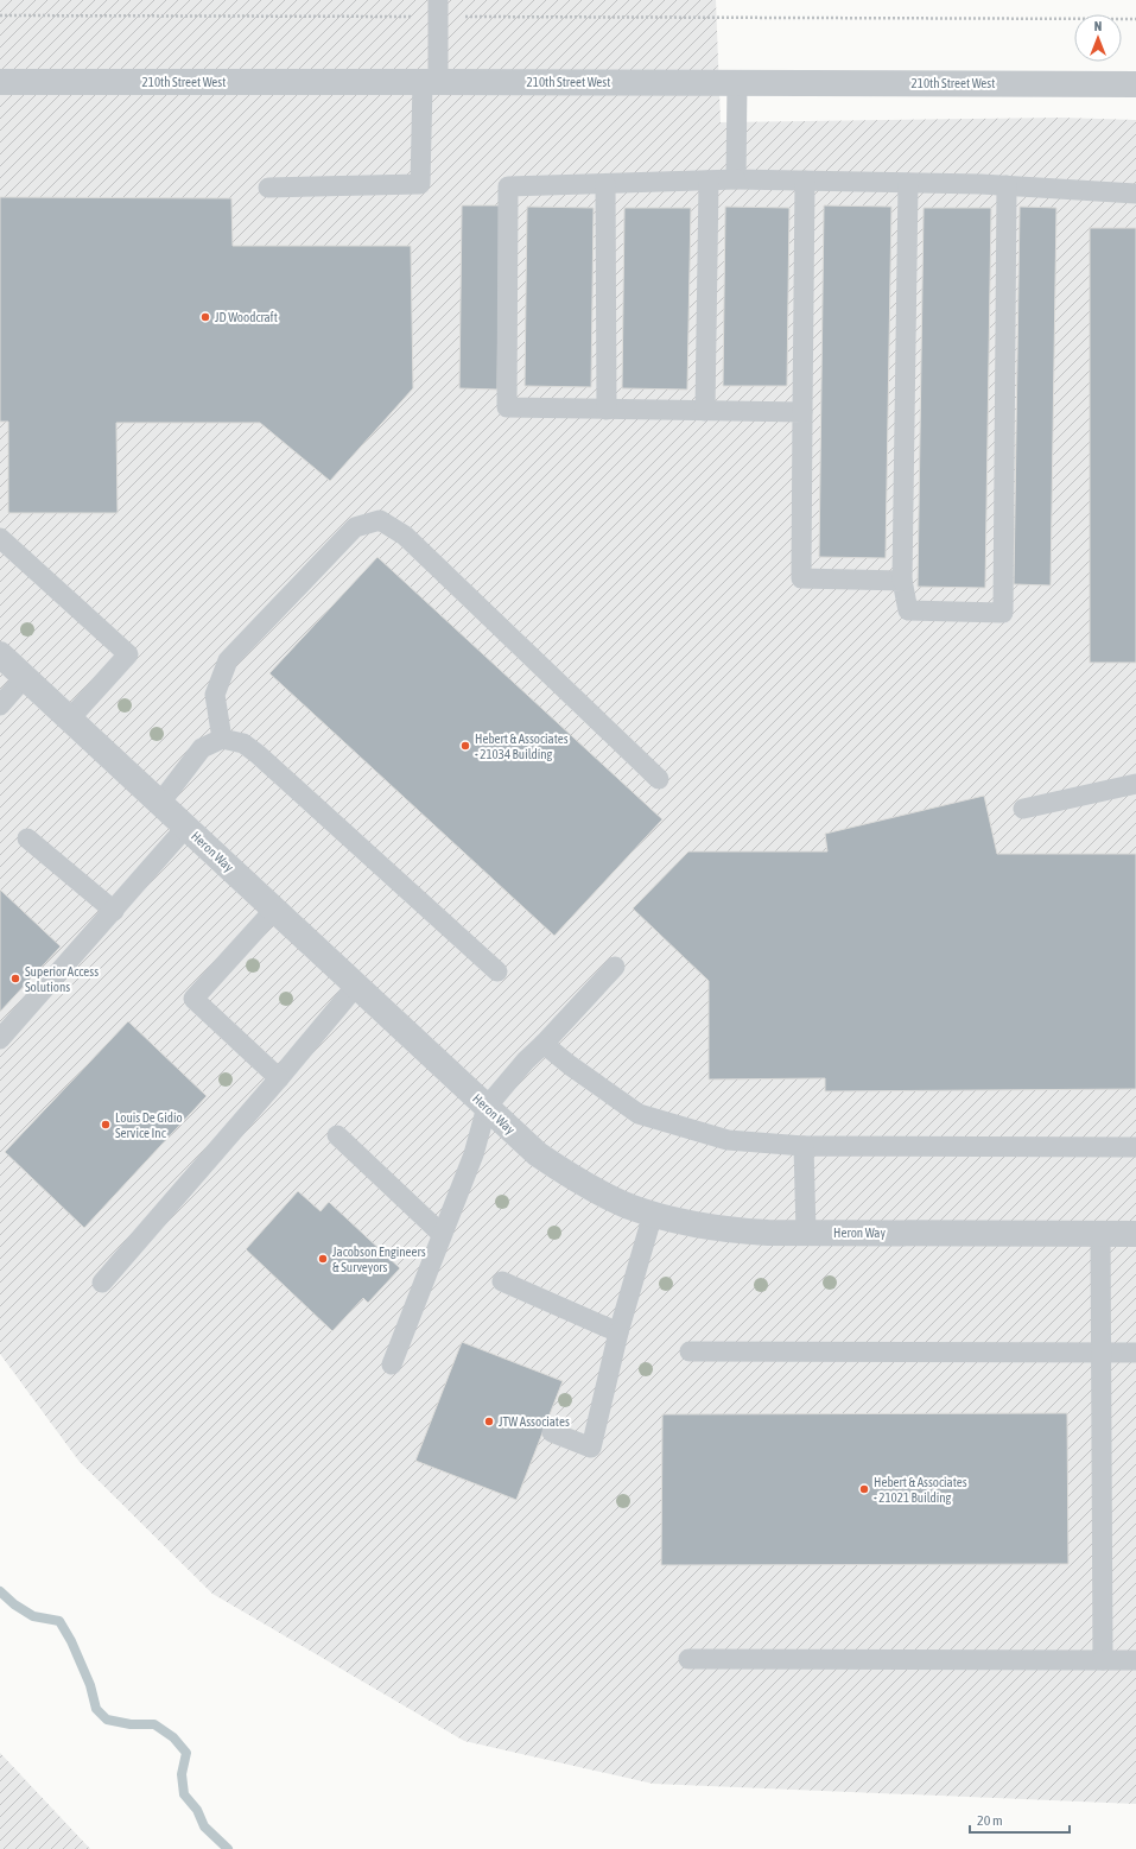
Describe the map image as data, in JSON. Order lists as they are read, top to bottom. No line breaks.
{"streets":{"street":["210th Street West","Heron Way"]},"places":["JD Woodcraft","Hebert & Associates - 21034 Building","Superior Access Solutions","Louis De Gidio Service Inc","Jacobson Engineers & Surveyors","JTW Associates","Hebert & Associates - 21021 Building"],"scale_bar":"20 m","north":"top"}
